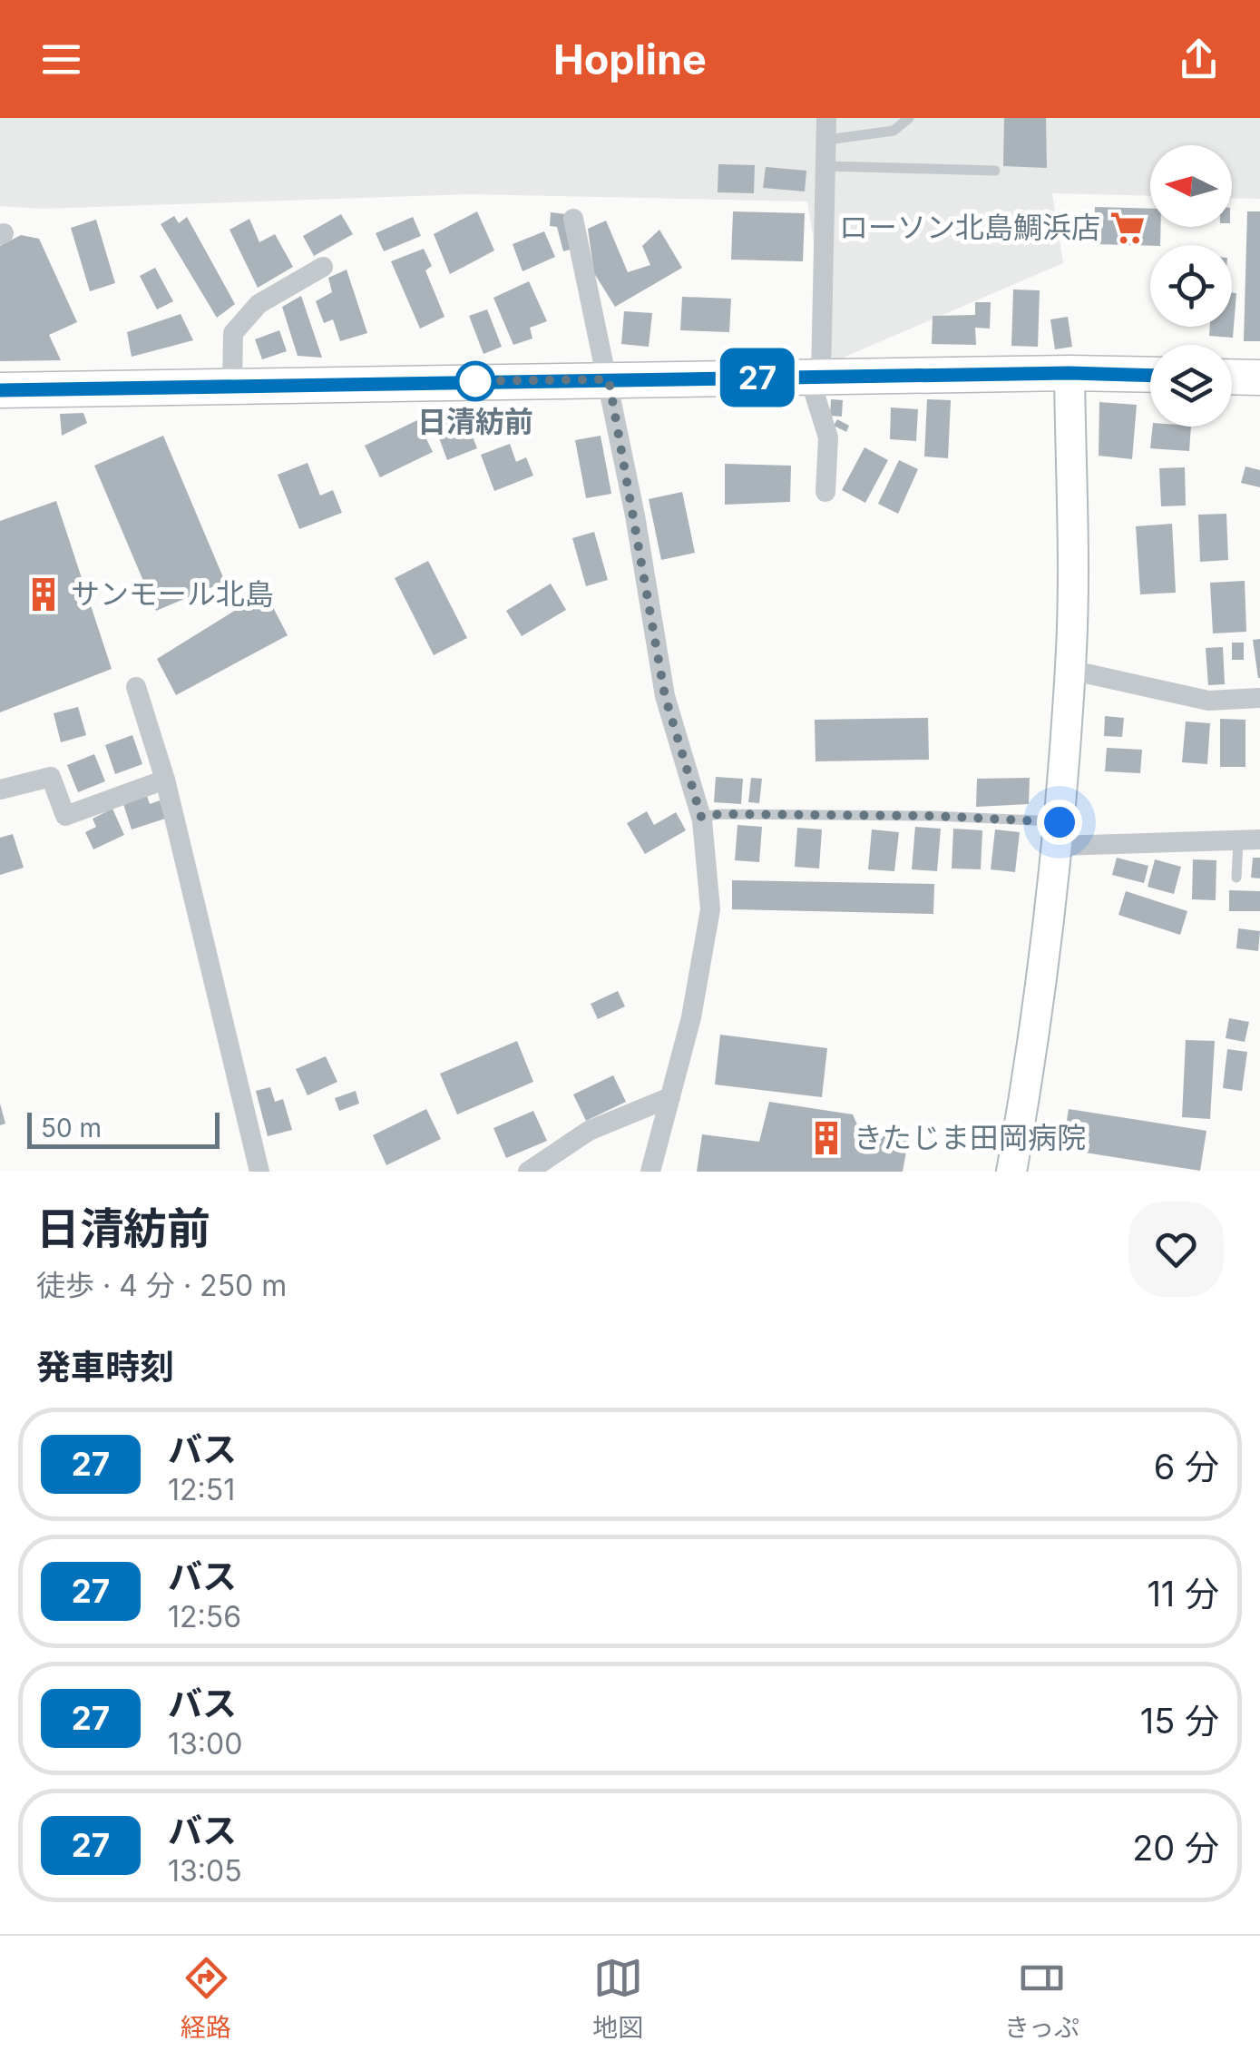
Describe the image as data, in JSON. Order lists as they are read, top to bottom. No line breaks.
{"places":{"supermarket":["ローソン北島鯛浜店"],"other":["日清紡前"],"building":["サンモール北島","きたじま田岡病院"]},"lines":["bus line 27"],"scale_bar":"50 m","north":"left","page":{"header":"Hopline","on_map":"27","scale":"50 m","heading":[["日清紡前","徒歩 · 4 分 · 250 m"],"発車時刻"],"list":[{"mark":"27","name":"バス","note":"12:51","value":"6 分"},{"mark":"27","name":"バス","note":"12:56","value":"11 分"},{"mark":"27","name":"バス","note":"13:00","value":"15 分"},{"mark":"27","name":"バス","note":"13:05","value":"20 分"}],"tabs":["経路","地図","きっぷ"]}}
